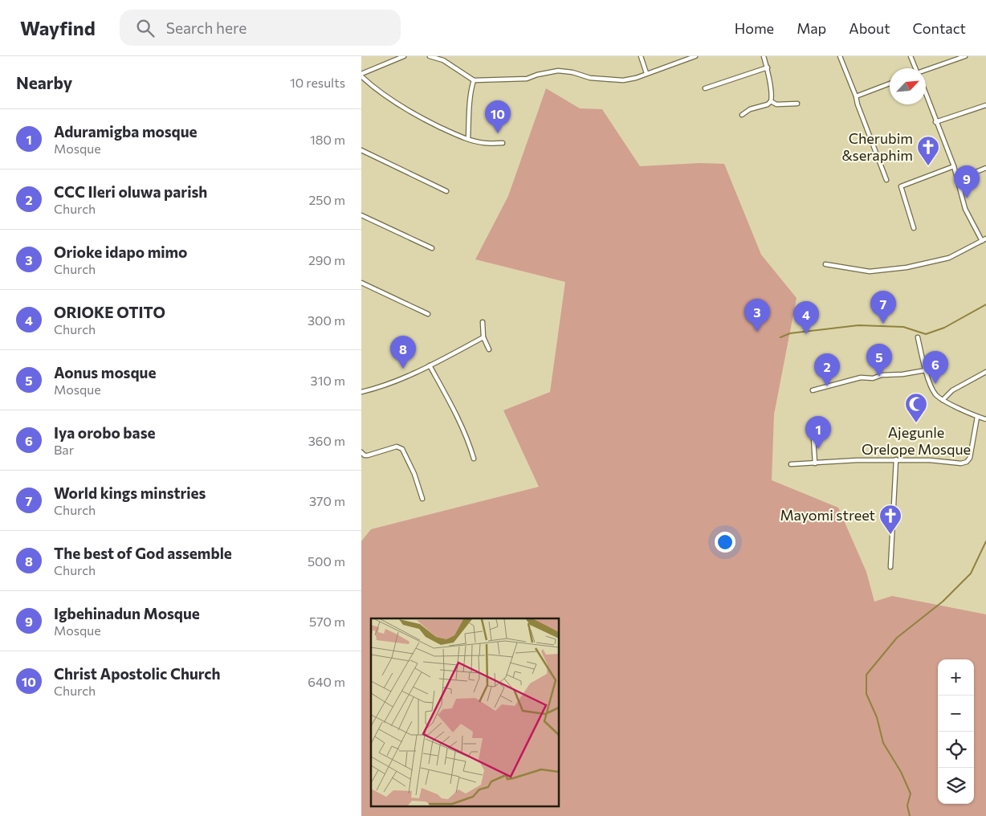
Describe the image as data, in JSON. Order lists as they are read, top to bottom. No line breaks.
{"places":{"church":["Cherubim &seraphim","Mayomi street"],"mosque":["Ajegunle Orelope Mosque"]},"north":"top right","page":{"header":"Wayfind","search":"Search here","nav":["Home","Map","About","Contact"],"heading":["Nearby","10 results"],"pins":["10","9","7","3","4","8","5","6","2","1"],"list":[{"mark":"1","name":"Aduramigba mosque","note":"Mosque","value":"180 m"},{"mark":"2","name":"CCC Ileri oluwa parish","note":"Church","value":"250 m"},{"mark":"3","name":"Orioke idapo mimo","note":"Church","value":"290 m"},{"mark":"4","name":"ORIOKE OTITO","note":"Church","value":"300 m"},{"mark":"5","name":"Aonus mosque","note":"Mosque","value":"310 m"},{"mark":"6","name":"Iya orobo base","note":"Bar","value":"360 m"},{"mark":"7","name":"World kings minstries","note":"Church","value":"370 m"},{"mark":"8","name":"The best of God assemble","note":"Church","value":"500 m"},{"mark":"9","name":"Igbehinadun Mosque","note":"Mosque","value":"570 m"},{"mark":"10","name":"Christ Apostolic Church","note":"Church","value":"640 m"}],"map_buttons":["+","−"]}}
